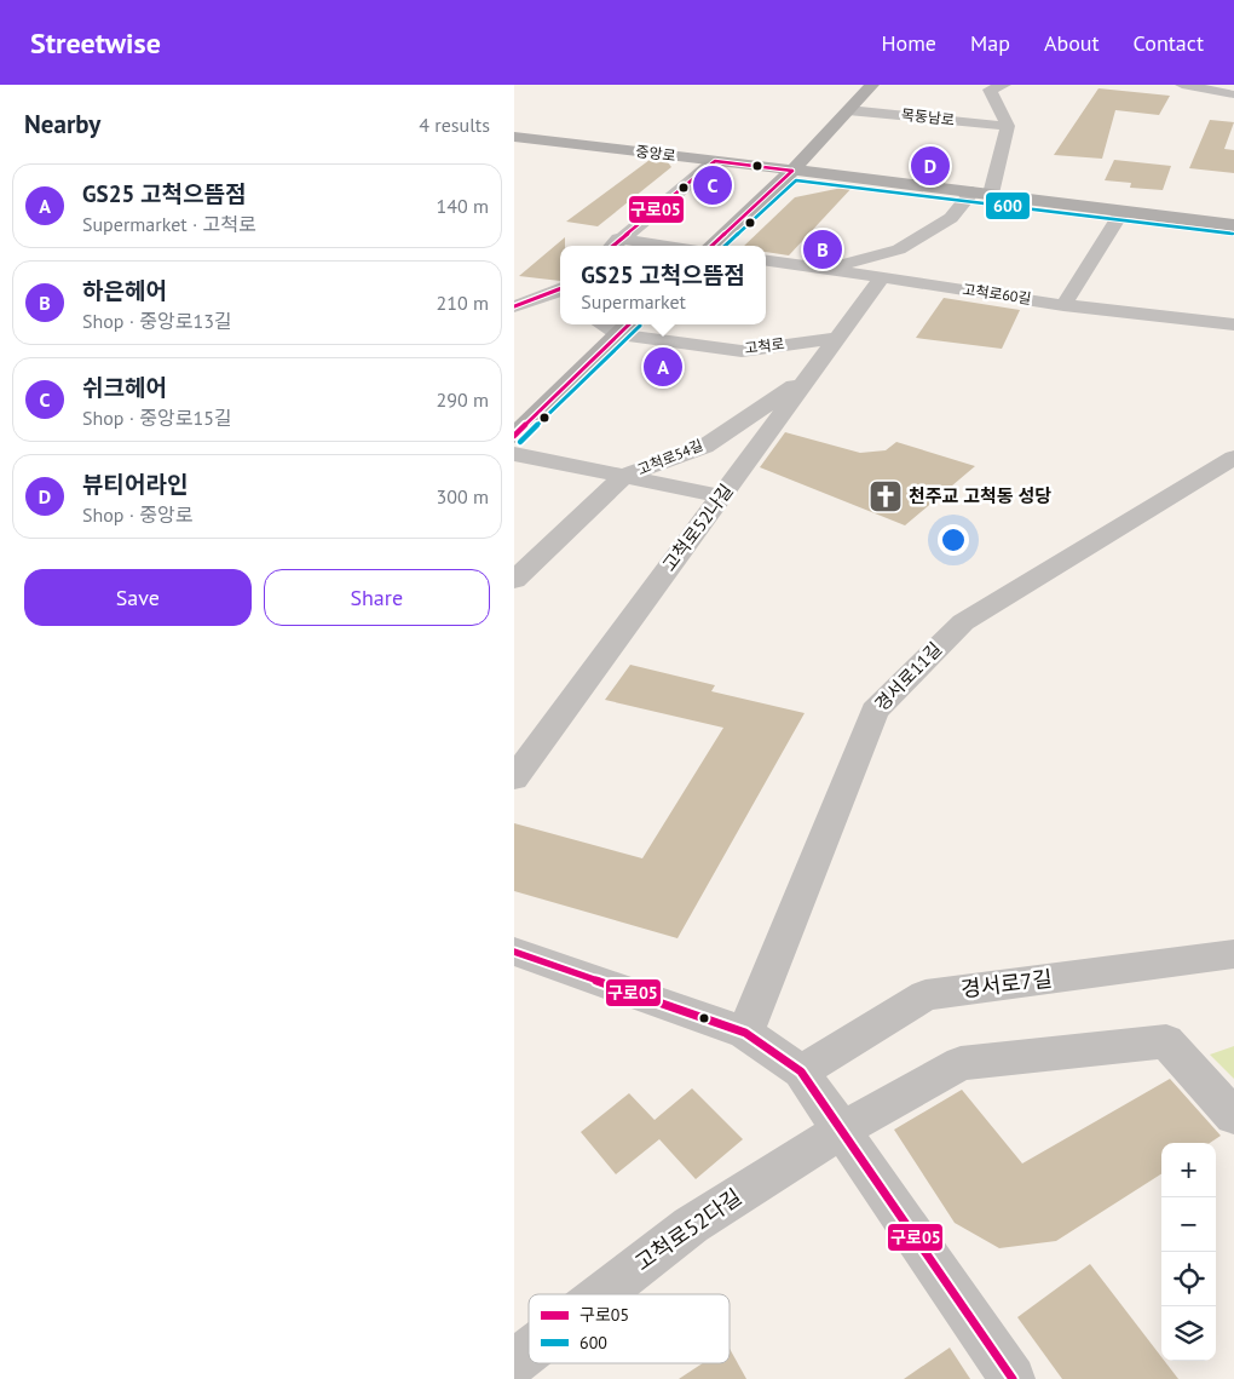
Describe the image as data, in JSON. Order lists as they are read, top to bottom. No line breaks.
{"streets":{"main road":["중앙로"],"street":["목동남로","고척로60길","고척로","고척로54길","고척로52나길","경서로11길","경서로7길","고척로52다길"]},"crossings":[["고척로60길","고척로52나길"],["고척로","고척로52나길"],["고척로54길","고척로52나길"]],"places":{"church":["천주교 고척동 성당"]},"lines":["transit line 구로05","transit line 600"],"legend":["구로05","600"],"page":{"header":"Streetwise","nav":["Home","Map","About","Contact"],"heading":["Nearby","4 results"],"pins":["D","C","B","A"],"list":[{"mark":"A","name":"GS25 고척으뜸점","note":"Supermarket · 고척로","value":"140 m"},{"mark":"B","name":"하은헤어","note":"Shop · 중앙로13길","value":"210 m"},{"mark":"C","name":"쉬크헤어","note":"Shop · 중앙로15길","value":"290 m"},{"mark":"D","name":"뷰티어라인","note":"Shop · 중앙로","value":"300 m"}],"popup":["GS25 고척으뜸점","Supermarket"],"buttons":["Save","Share"],"map_buttons":["+","−"]}}
